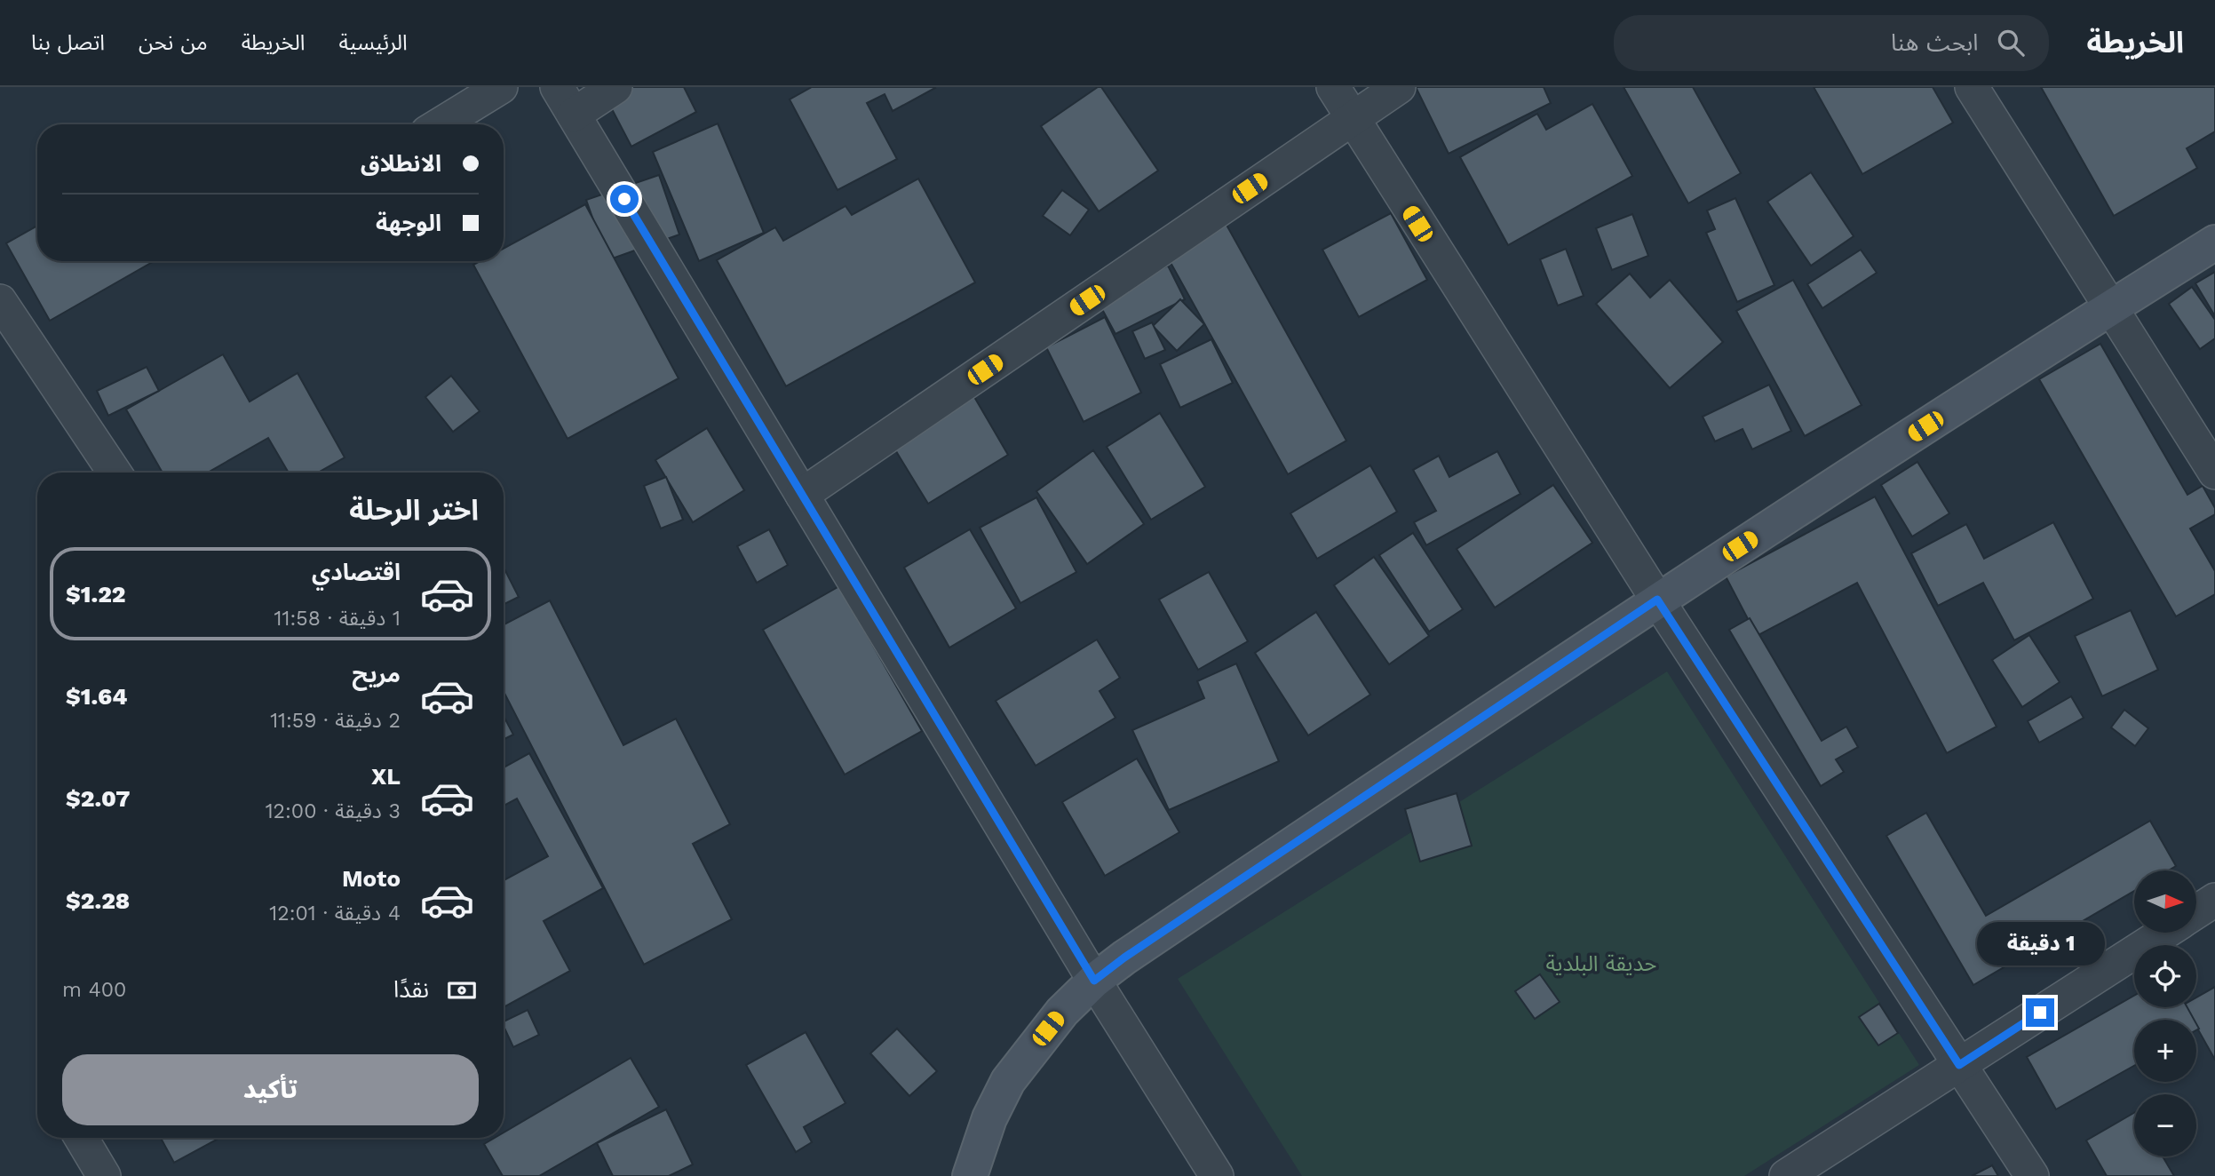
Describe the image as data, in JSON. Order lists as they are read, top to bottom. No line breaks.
{"parks":["حديقة البلدية"],"north":"right","page":{"header":"الخريطة","search":"ابحث هنا","nav":["الرئيسية","الخريطة","من نحن","اتصل بنا"],"banner":["الانطلاق","الوجهة"],"heading":"اختر الرحلة","list":[{"name":"اقتصادي","note":"1 دقيقة · 11:58","value":"$1.22"},{"name":"مريح","note":"2 دقيقة · 11:59","value":"$1.64"},{"name":"XL","note":"3 دقيقة · 12:00","value":"$2.07"},{"name":"Moto","note":"4 دقيقة · 12:01","value":"$2.28"}],"map_buttons":["+","−"],"bubble":"1 دقيقة","pay":["نقدًا","400 m"],"buttons":"تأكيد"}}
